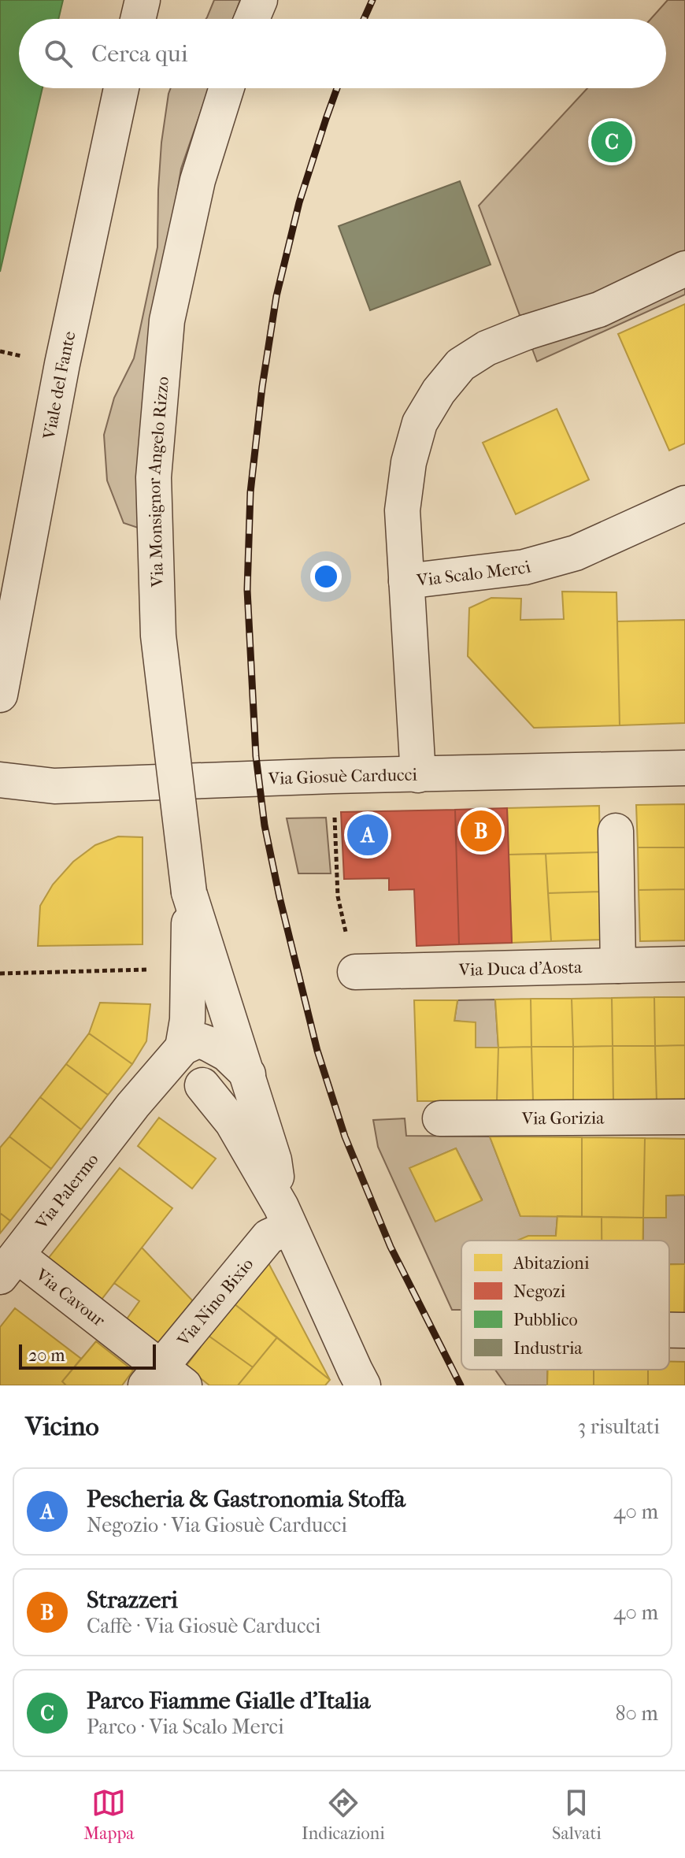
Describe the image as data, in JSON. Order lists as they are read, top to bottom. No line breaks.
{"streets":{"street":["Viale del Fante","Via Monsignor Angelo Rizzo","Via Scalo Merci","Via Giosuè Carducci","Via Duca d'Aosta","Via Gorizia","Via Palermo","Via Cavour","Via Nino Bixio"]},"crossings":[["Via Scalo Merci","Via Giosuè Carducci"],["Via Palermo","Via Cavour"],["Via Cavour","Via Nino Bixio"]],"legend":["Abitazioni","Negozi","Pubblico","Industria"],"scale_bar":"20 m","page":{"search":"Cerca qui","pins":["C","B","A"],"scale":"20 m","heading":["Vicino","3 risultati"],"list":[{"mark":"A","name":"Pescheria & Gastronomia Stoffa","note":"Negozio · Via Giosuè Carducci","value":"40 m"},{"mark":"B","name":"Strazzeri","note":"Caffè · Via Giosuè Carducci","value":"40 m"},{"mark":"C","name":"Parco Fiamme Gialle d'Italia","note":"Parco · Via Scalo Merci","value":"80 m"}],"nav":["Mappa","Indicazioni","Salvati"]}}
